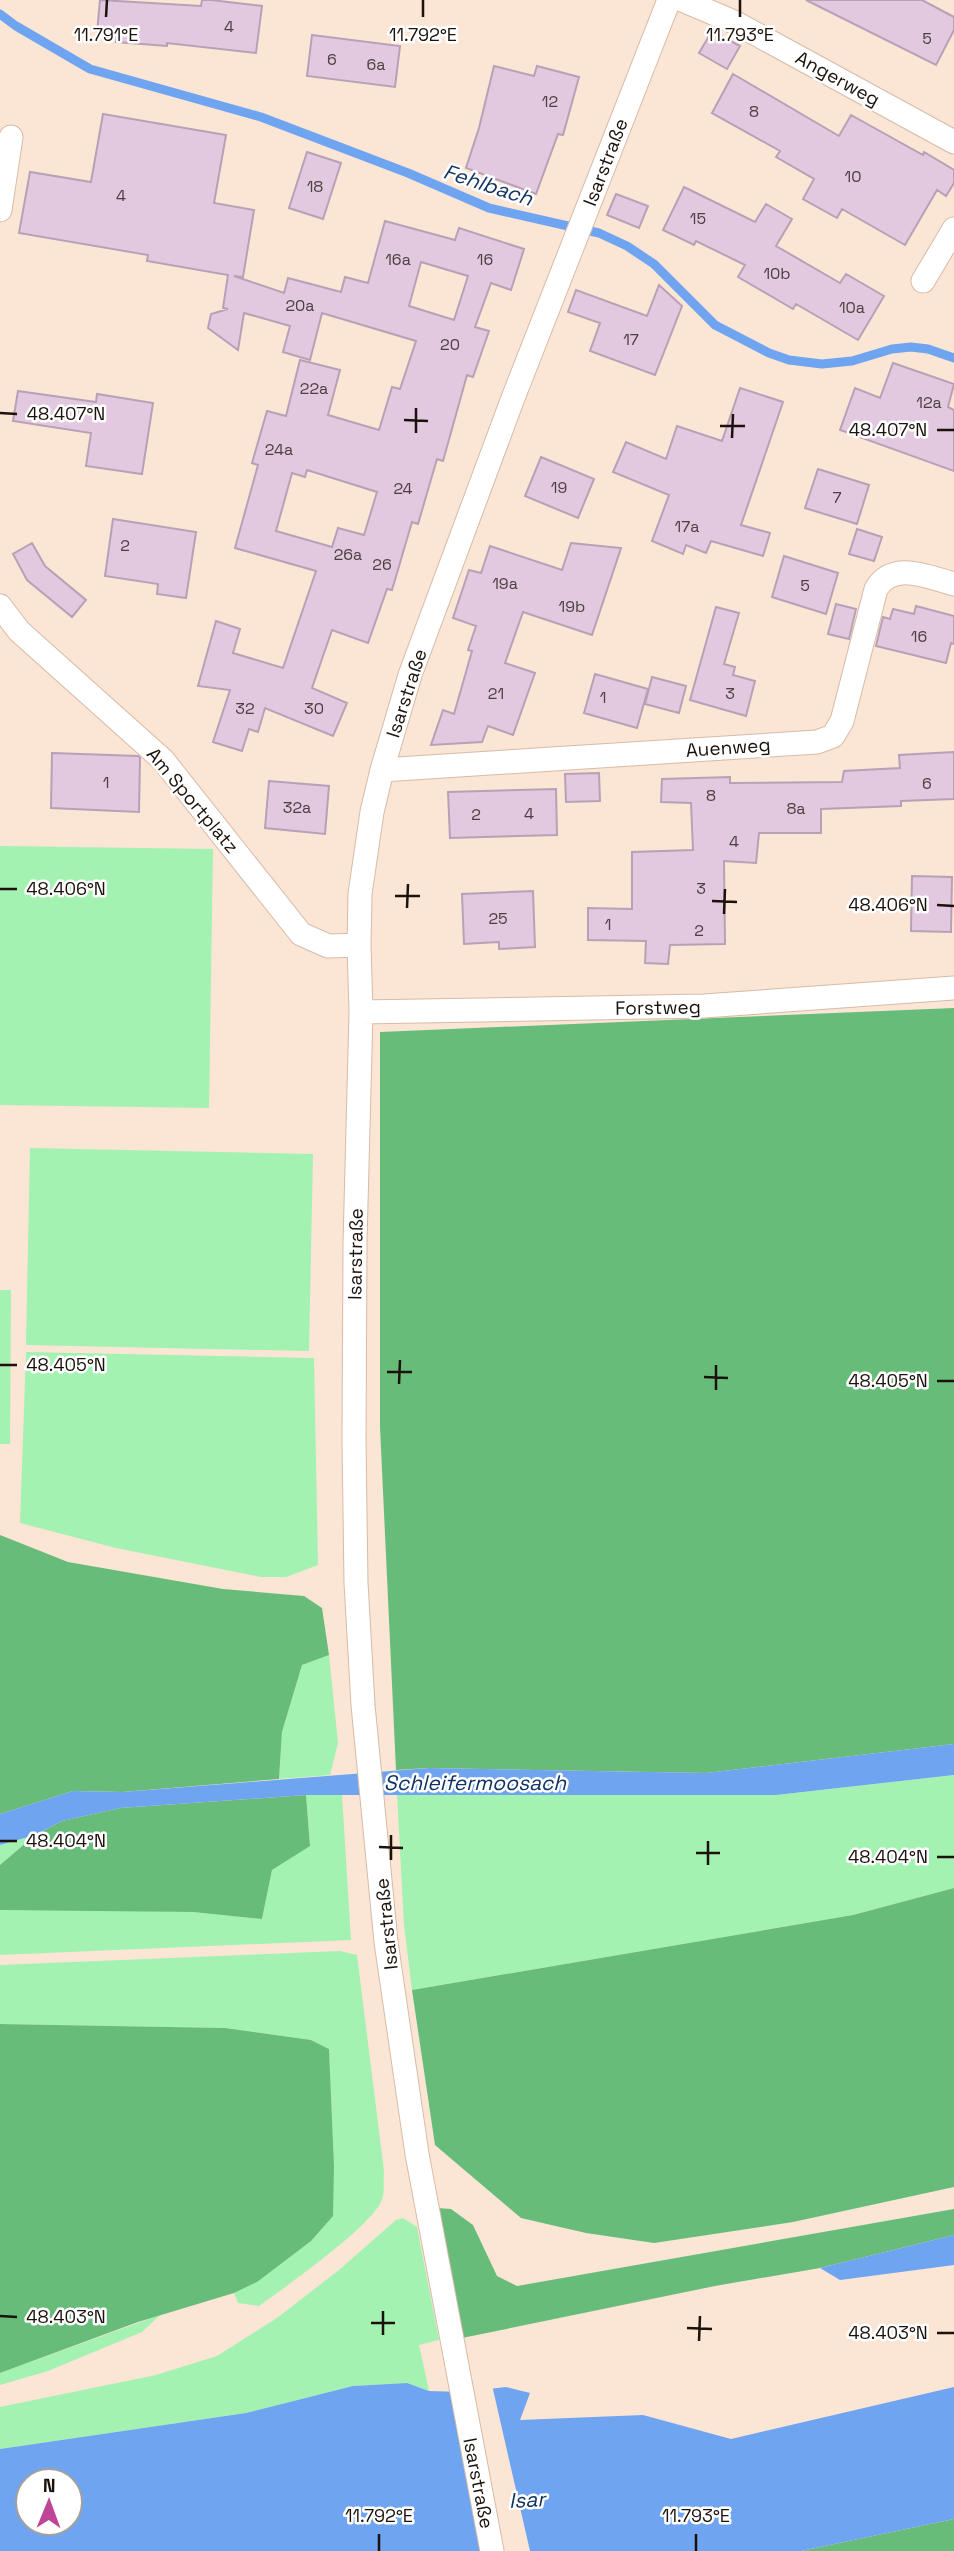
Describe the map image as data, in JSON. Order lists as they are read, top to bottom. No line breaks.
{"streets":{"street":["Angerweg","Isarstraße","Auenweg","Am Sportplatz","Forstweg"]},"crossings":[["Angerweg","Isarstraße"],["Isarstraße","Auenweg"],["Isarstraße","Am Sportplatz"],["Isarstraße","Forstweg"]],"water":["Fehlbach","Schleifermoosach","Isar"],"house_numbers":["4","5","6","6a","12","8","10","18","4","15","16a","16","10b","20a","10a","17","20","22a","12a","24a","19","24","7","17a","2","26a","26","19a","5","19b","16","21","3","1","32","30","1","6","8","32a","8a","4","2","4","3","25","1","2"],"north":"top","coordinates":["11.791°E","11.792°E","11.793°E","48.407°N","48.406°N","48.405°N","48.404°N","48.403°N"]}
